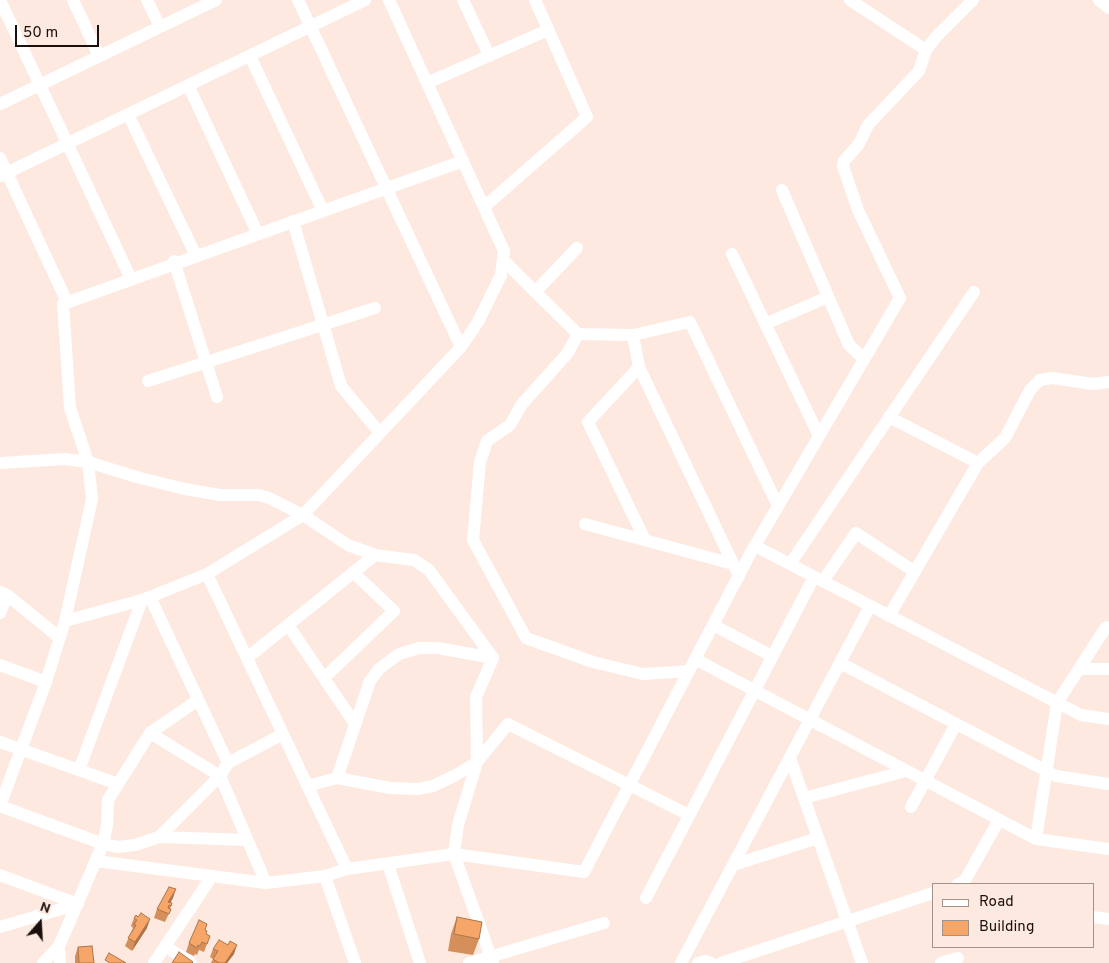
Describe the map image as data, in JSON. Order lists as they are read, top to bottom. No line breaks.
{"legend":["Road","Building"],"scale_bar":"50 m","north":"top"}
